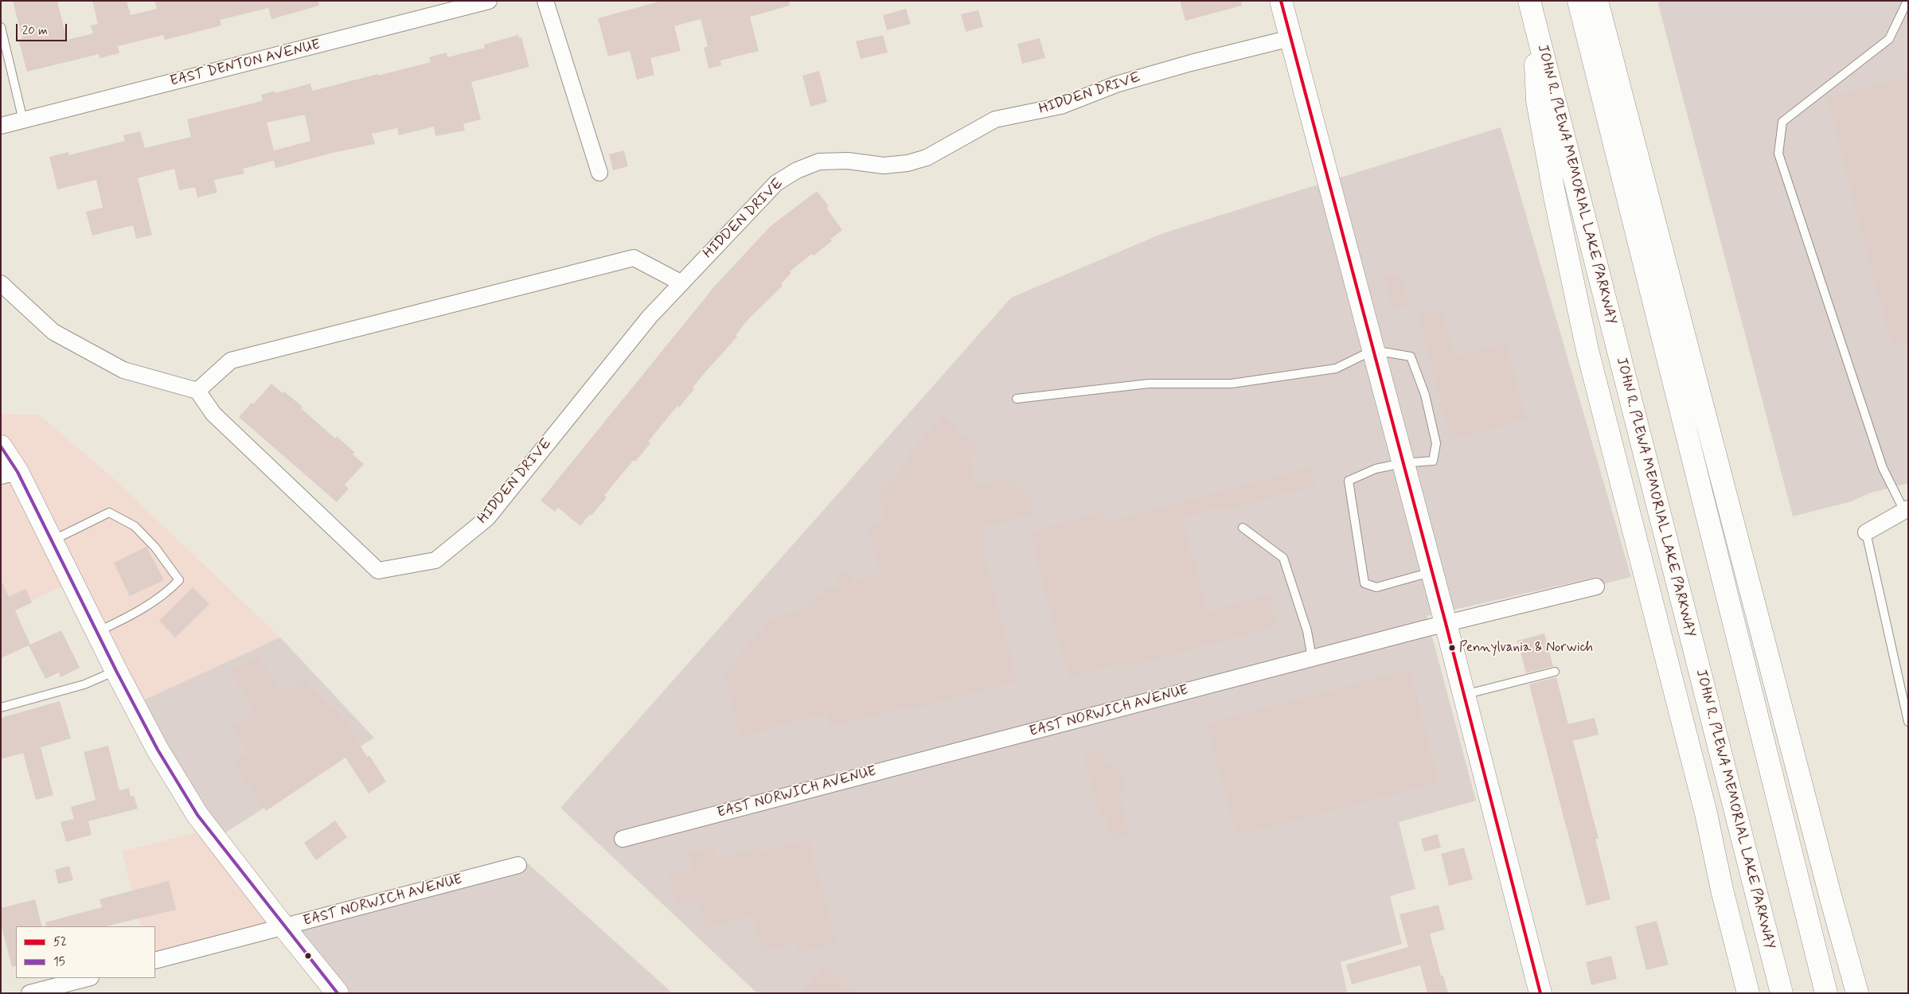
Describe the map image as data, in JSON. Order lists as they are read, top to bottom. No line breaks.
{"streets":{"main road":["JOHN R. PLEWA MEMORIAL LAKE PARKWAY"],"street":["EAST DENTON AVENUE","HIDDEN DRIVE","EAST NORWICH AVENUE"]},"places":["Pennylvania & Norwich"],"lines":["transit line 52","transit line 15"],"legend":["52","15"],"scale_bar":"20 m"}
